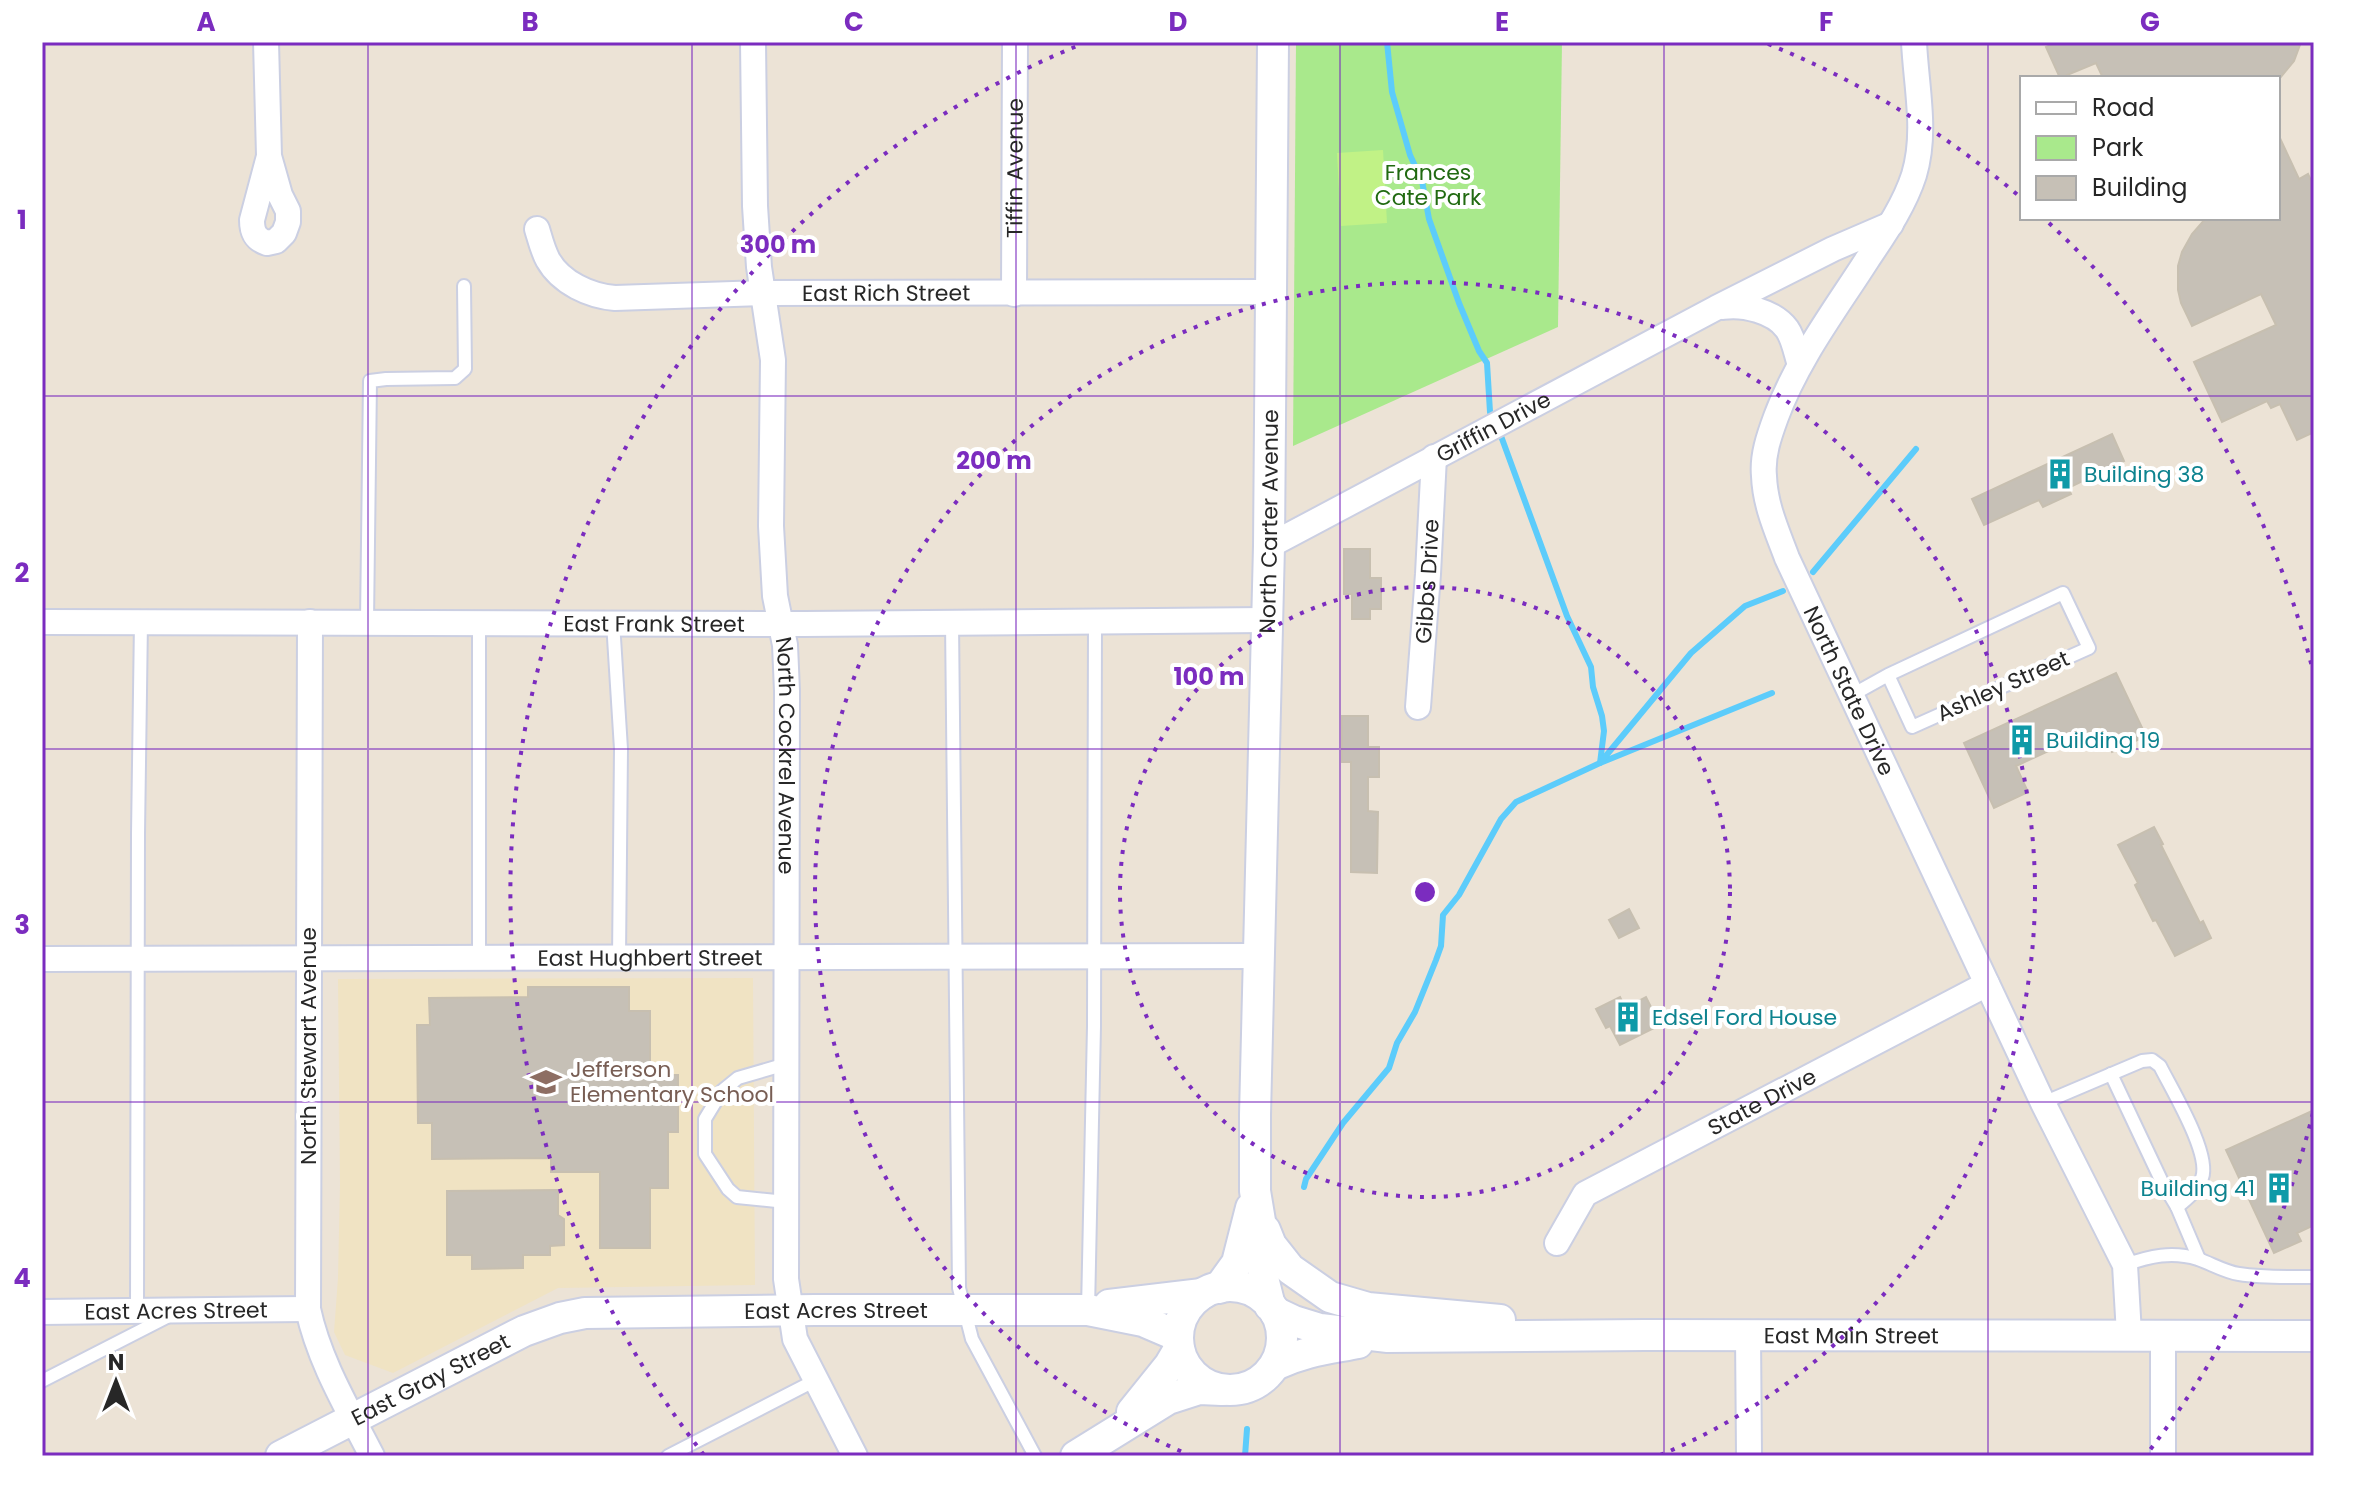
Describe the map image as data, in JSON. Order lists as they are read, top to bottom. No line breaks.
{"streets":{"street":["Tiffin Avenue","East Rich Street","Griffin Drive","North Carter Avenue","Gibbs Drive","East Frank Street","North State Drive","North Cockrel Avenue","East Hughbert Street","North Stewart Avenue","State Drive","East Acres Street","East Main Street","East Gray Street"],"lane":["Ashley Street"]},"crossings":[["Tiffin Avenue","East Rich Street"],["East Rich Street","North Carter Avenue"],["East Rich Street","North Cockrel Avenue"],["Griffin Drive","North Carter Avenue"],["Griffin Drive","Gibbs Drive"],["Griffin Drive","North State Drive"],["North Carter Avenue","East Frank Street"],["North Carter Avenue","East Hughbert Street"],["North Carter Avenue","East Acres Street"],["North Carter Avenue","East Main Street"],["East Frank Street","North Cockrel Avenue"],["East Frank Street","North Stewart Avenue"],["Ashley Street","North State Drive"],["North State Drive","State Drive"],["North State Drive","East Main Street"],["North Cockrel Avenue","East Hughbert Street"],["North Cockrel Avenue","East Acres Street"],["East Hughbert Street","North Stewart Avenue"],["North Stewart Avenue","East Acres Street"],["North Stewart Avenue","East Gray Street"],["East Acres Street","East Main Street"],["East Acres Street","East Gray Street"]],"parks":["Frances Cate Park"],"places":{"building":["Building 38","Building 19","Edsel Ford House","Building 41"],"school or university":["Jefferson Elementary School"]},"legend":["Road","Park","Building"],"north":"top","grid":{"columns":["A","B","C","D","E","F","G"],"rows":["1","2","3","4"]},"rings":["300 m","200 m","100 m"]}
